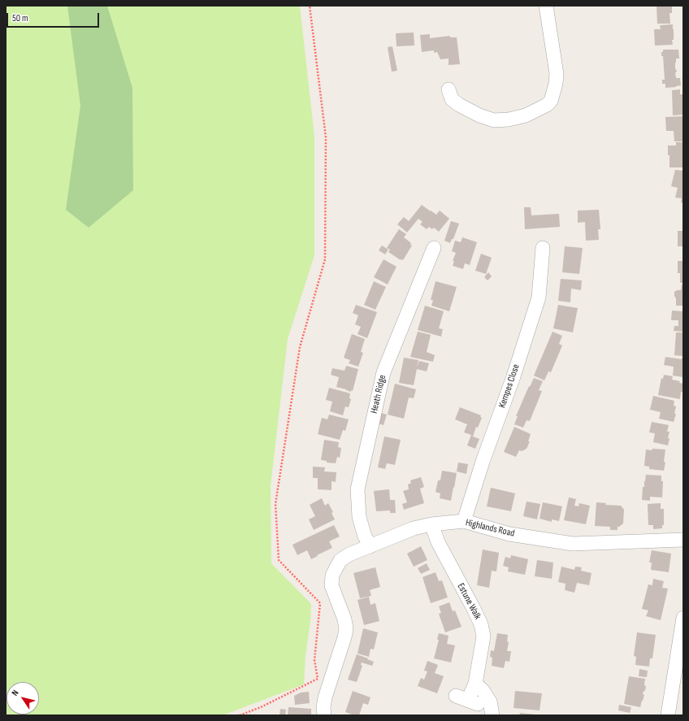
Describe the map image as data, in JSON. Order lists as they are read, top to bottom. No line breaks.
{"streets":{"street":["Kempes Close","Heath Ridge","Highlands Road","Estune Walk"]},"crossings":[["Kempes Close","Highlands Road"],["Heath Ridge","Highlands Road"],["Highlands Road","Estune Walk"]],"scale_bar":"50 m","north":"top left"}
